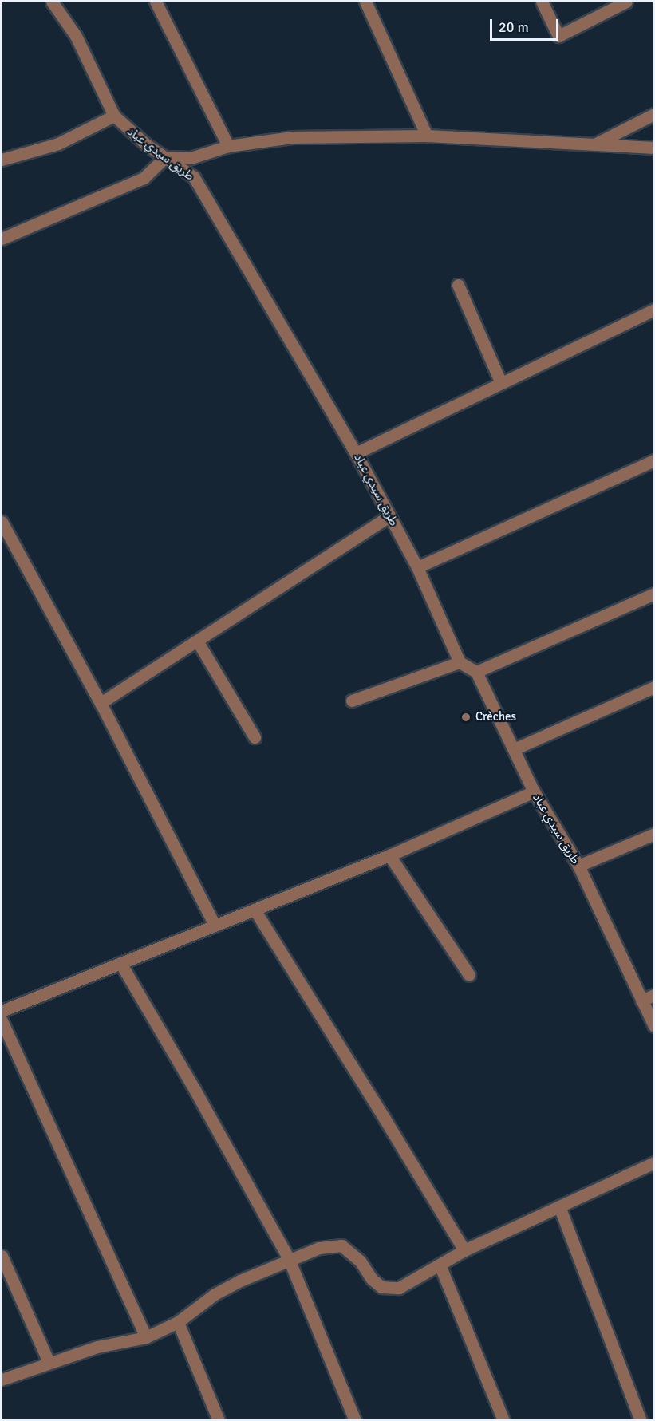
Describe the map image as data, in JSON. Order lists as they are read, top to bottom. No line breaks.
{"streets":{"street":["طريق سيدي عباد"]},"places":["Crèches"],"scale_bar":"20 m"}
